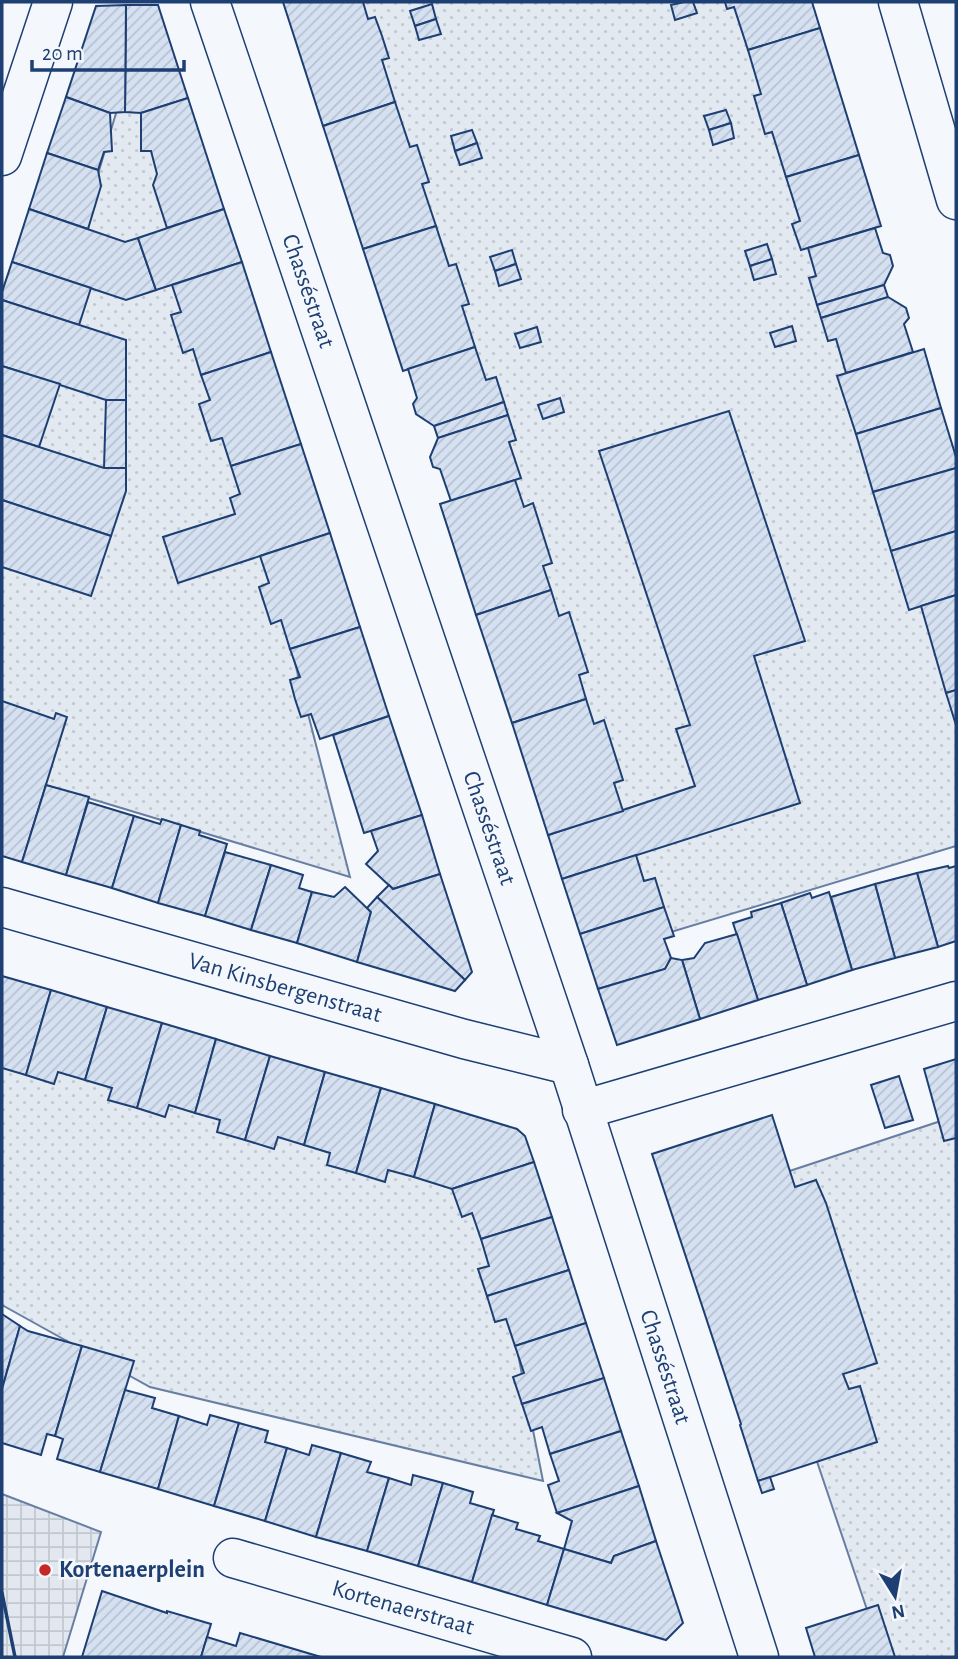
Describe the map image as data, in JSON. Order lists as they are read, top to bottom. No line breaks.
{"streets":{"street":["Chasséstraat","Van Kinsbergenstraat","Kortenaerstraat"]},"crossings":[["Chasséstraat","Van Kinsbergenstraat"]],"places":["Kortenaerplein"],"scale_bar":"20 m","north":"bottom"}
